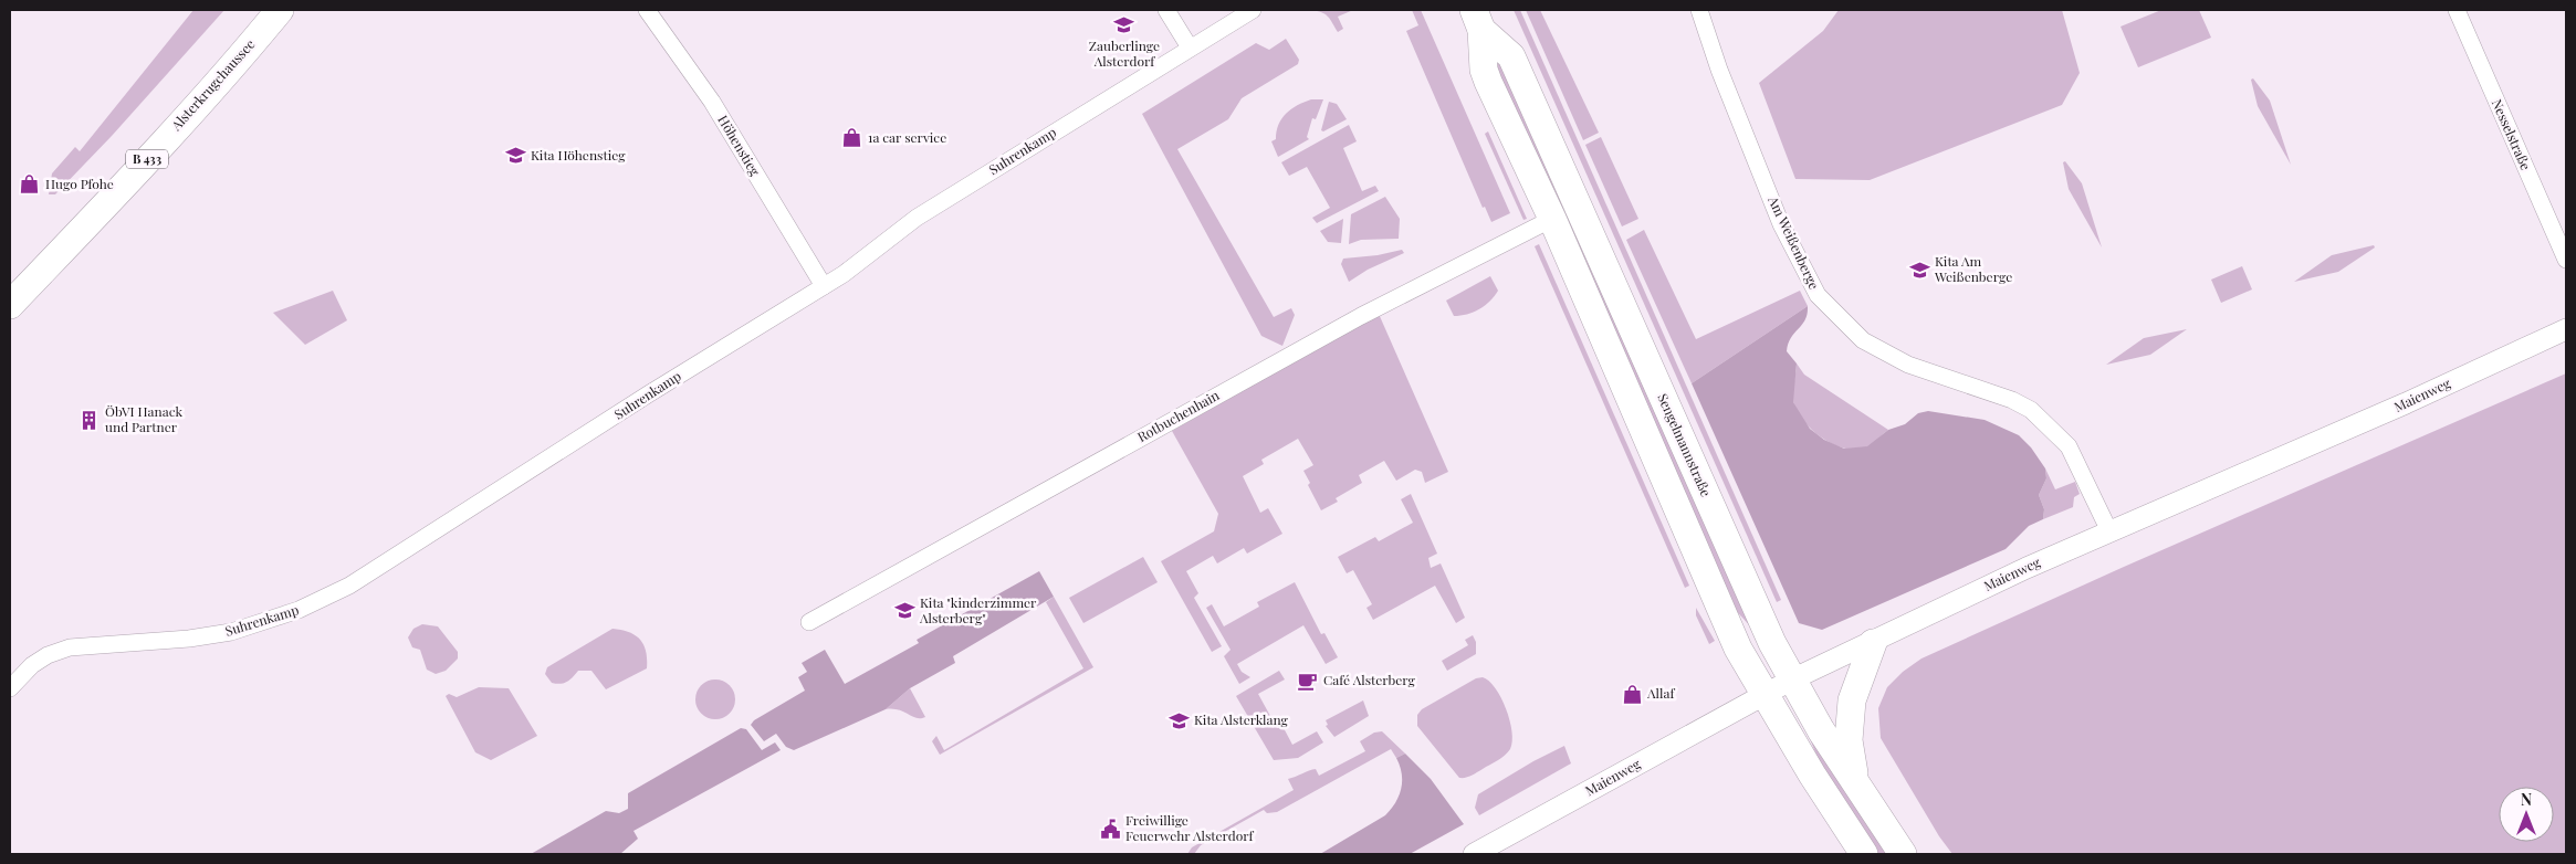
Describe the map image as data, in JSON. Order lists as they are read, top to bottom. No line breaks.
{"streets":{"main road":["Alsterkrugchaussee","B 433","Sengelmannstraße"],"street":["Nesselstraße","Höhenstieg","Suhrenkamp","Am Weißenberge","Maienweg","Rotbuchenhain"]},"crossings":[["Höhenstieg","Suhrenkamp"],["Am Weißenberge","Maienweg"],["Maienweg","Sengelmannstraße"],["Rotbuchenhain","Sengelmannstraße"]],"places":{"school or university":["Zauberlinge Alsterdorf","Kita Höhenstieg","Kita Am Weißenberge","Kita \"kinderzimmer Alsterberg\"","Kita Alsterklang"],"shop":["1a car service","Hugo Pfohe","Allaf"],"building":["ÖbVI Hanack und Partner"],"cafe":["Café Alsterberg"],"public building":["Freiwillige Feuerwehr Alsterdorf"]},"north":"top"}
